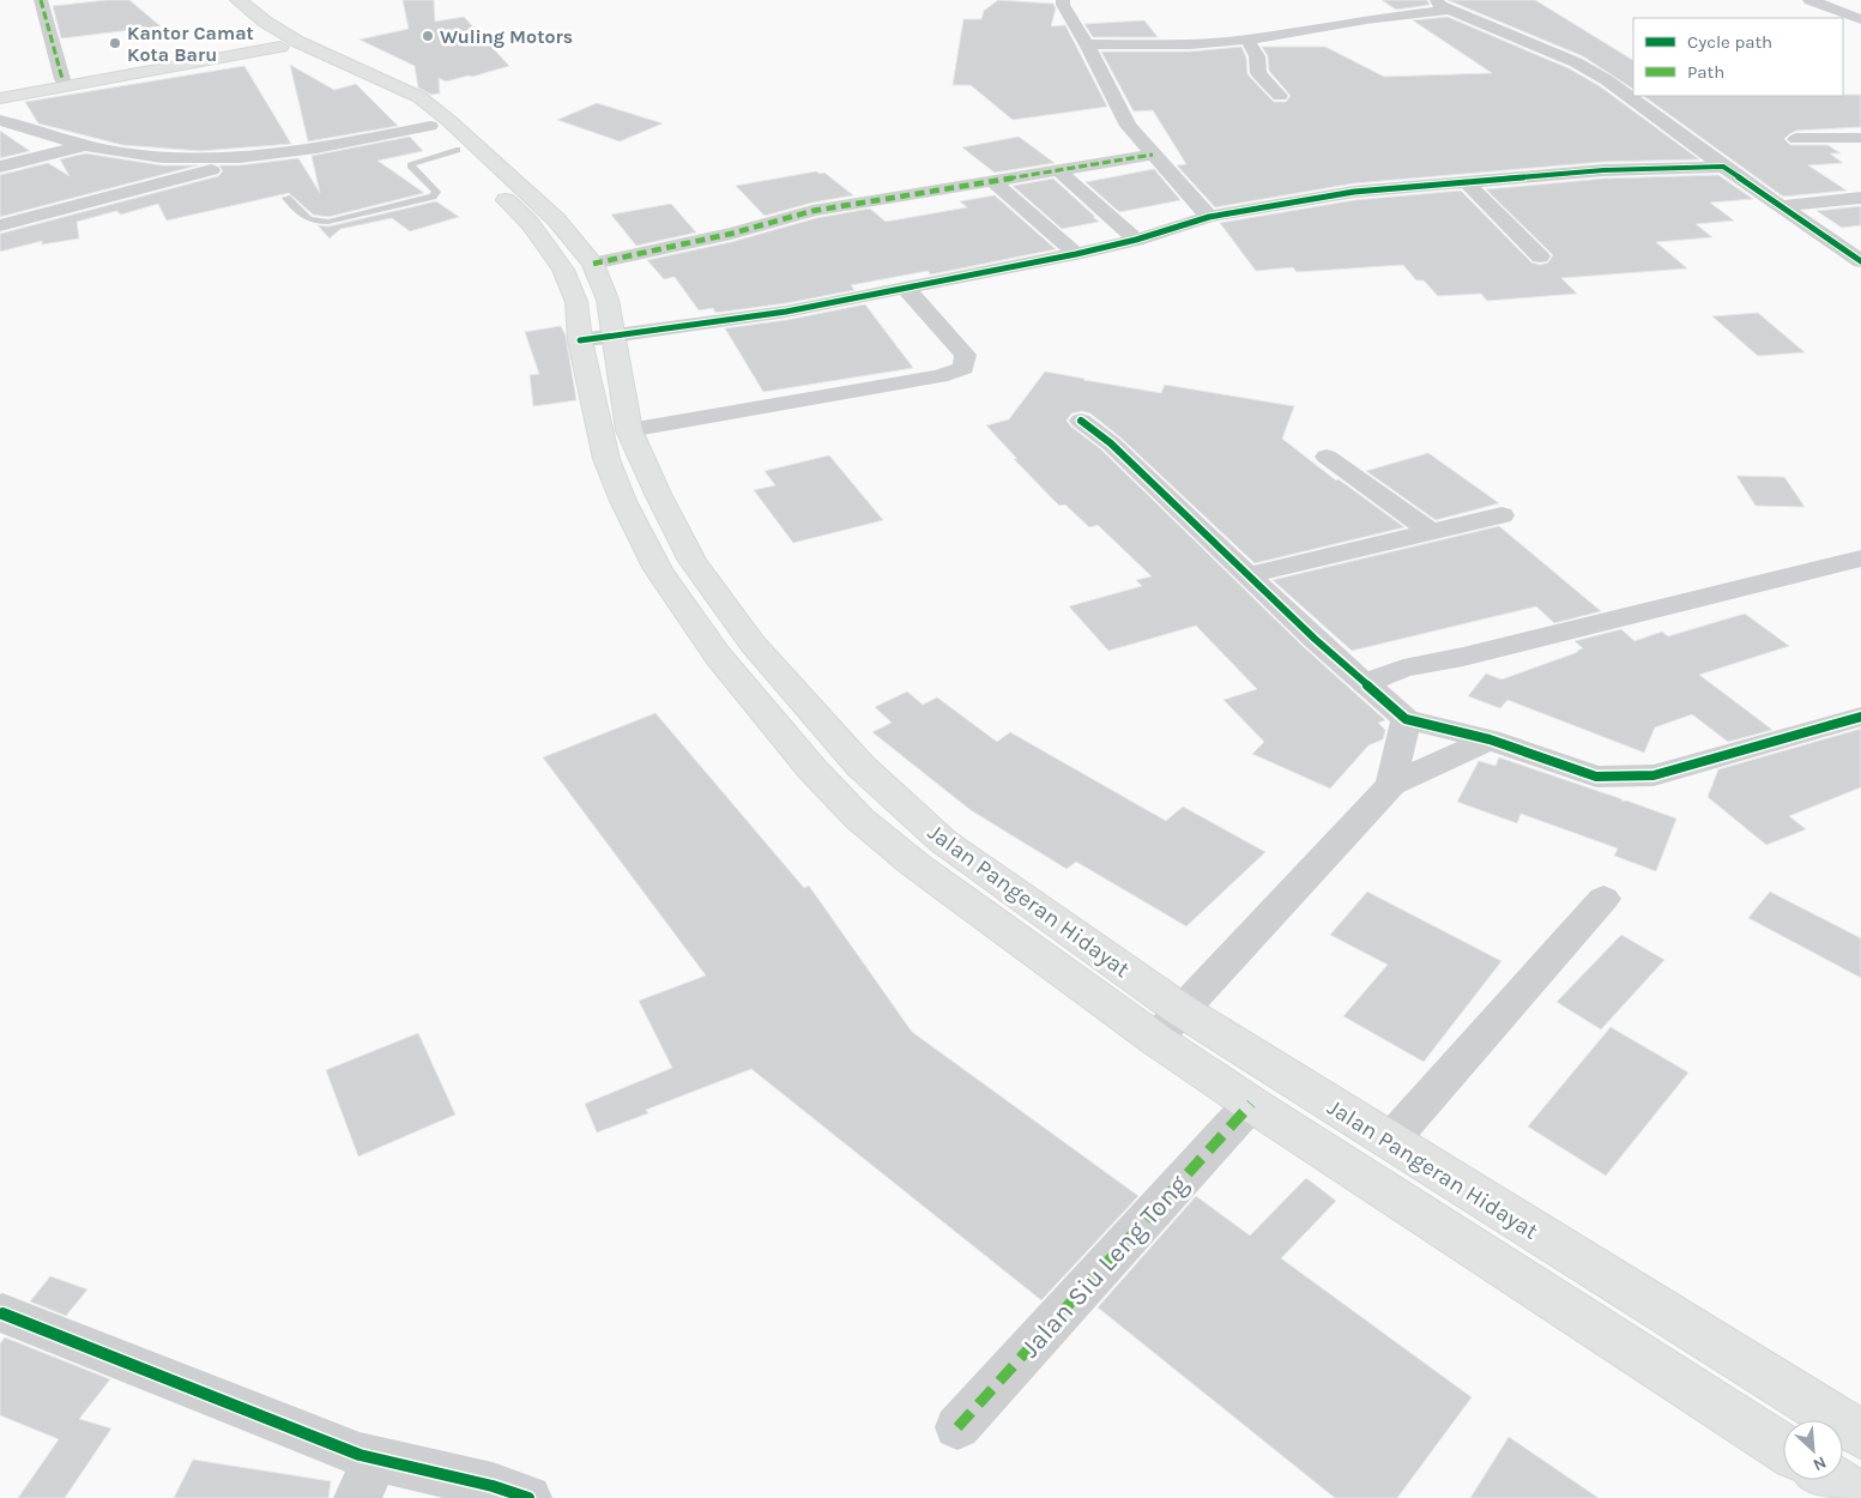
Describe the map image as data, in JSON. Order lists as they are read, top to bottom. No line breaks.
{"streets":{"main road":["Jalan Pangeran Hidayat"],"street":["Jalan Siu Leng Tong"]},"crossings":[["Jalan Pangeran Hidayat","Jalan Siu Leng Tong"]],"places":["Wuling Motors","Kantor Camat Kota Baru"],"legend":["Cycle path","Path"],"north":"bottom right"}
